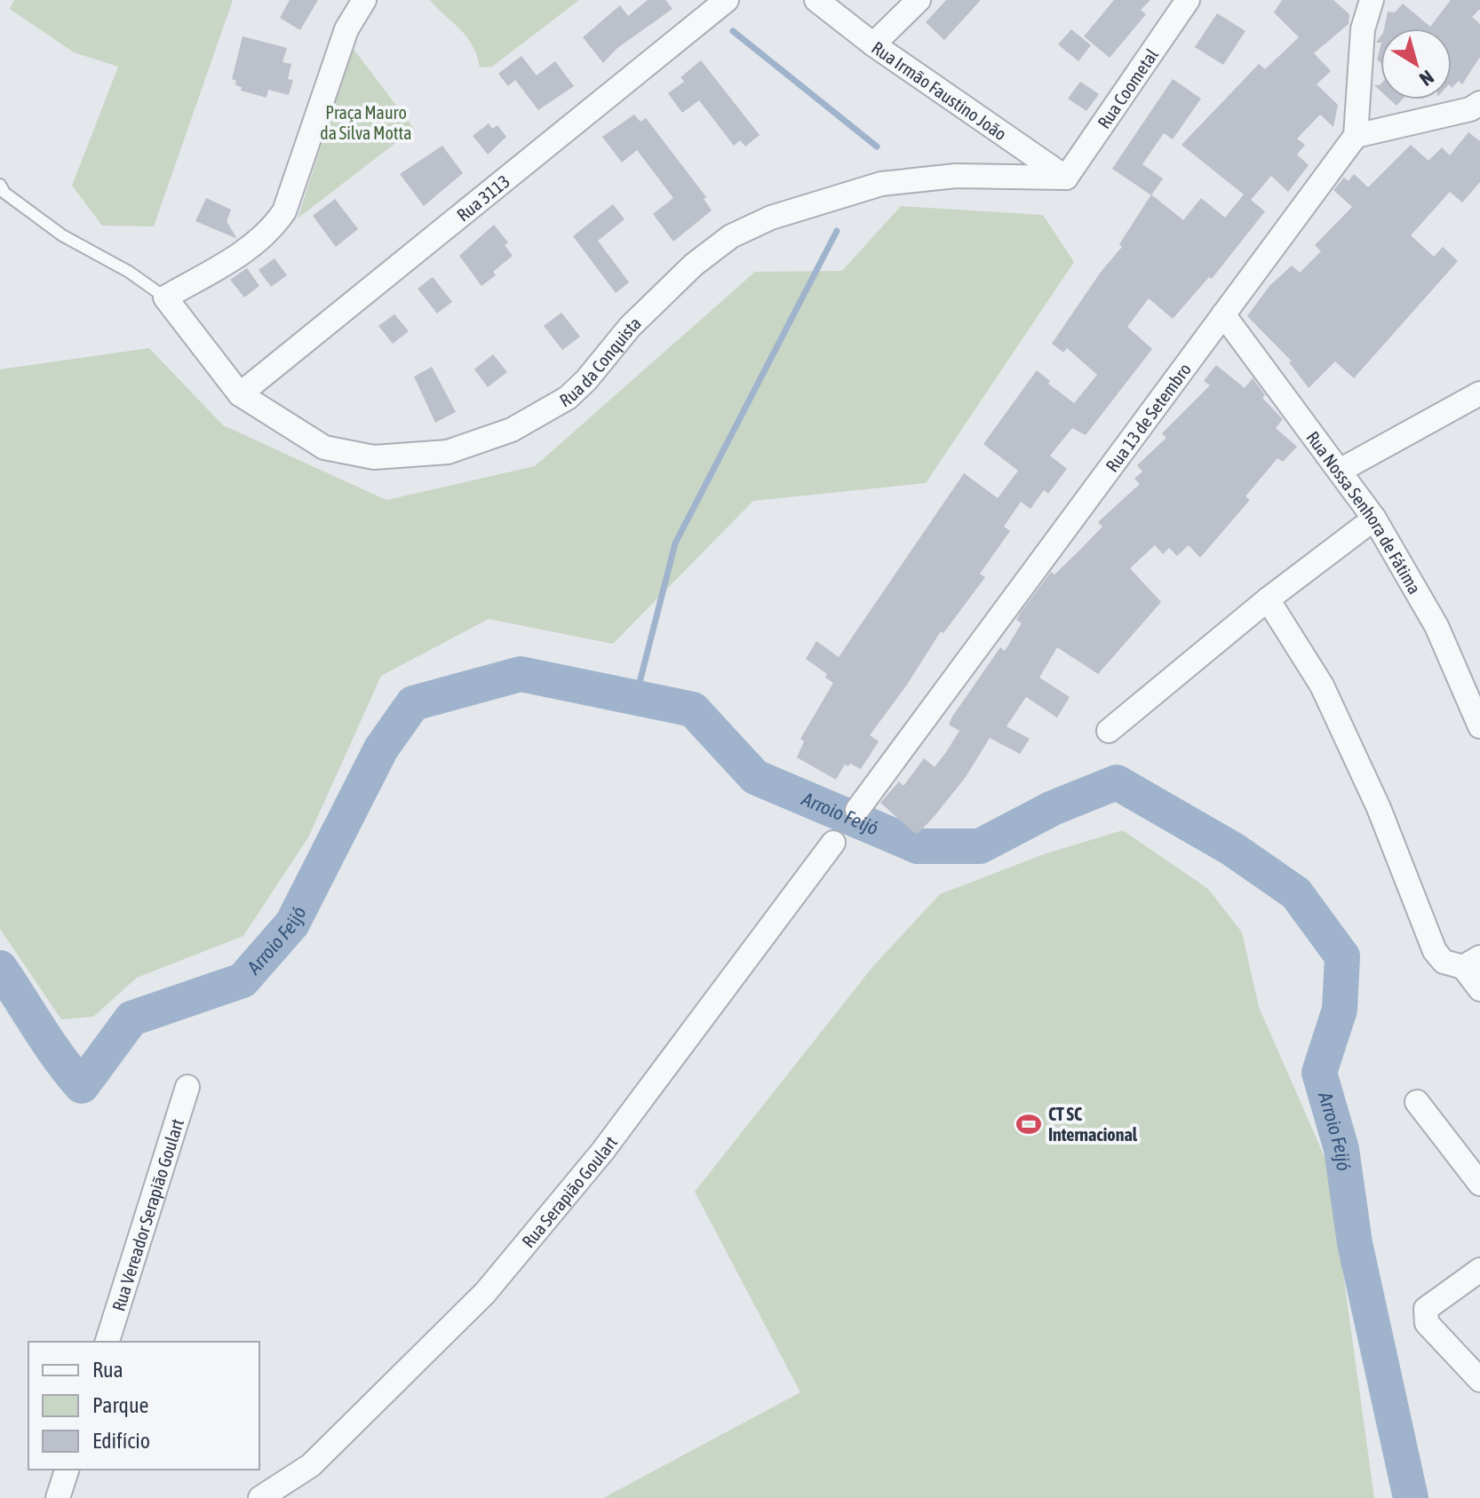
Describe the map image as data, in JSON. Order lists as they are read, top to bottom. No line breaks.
{"streets":{"street":["Rua Coometal","Rua Irmão Faustino João","Rua 3113","Rua da Conquista","Rua 13 de Setembro","Rua Nossa Senhora de Fátima","Rua Serapião Goulart","Rua Vereador Serapião Goulart"]},"crossings":[["Rua Coometal","Rua Irmão Faustino João"],["Rua Coometal","Rua da Conquista"],["Rua Irmão Faustino João","Rua da Conquista"],["Rua 3113","Rua da Conquista"],["Rua 13 de Setembro","Rua Nossa Senhora de Fátima"]],"water":["Arroio Feijó"],"parks":["Praça Mauro da Silva Motta"],"places":{"sports":["CT SC Internacional"]},"legend":["Rua","Parque","Edifício"],"north":"bottom right"}
